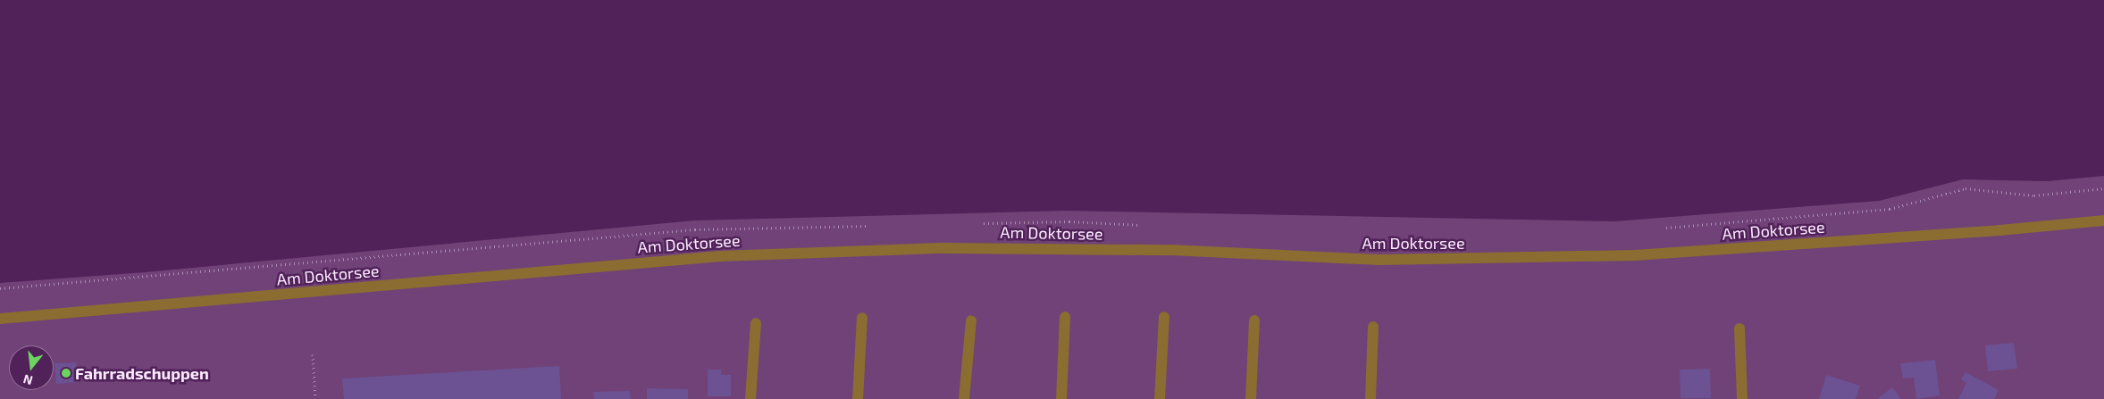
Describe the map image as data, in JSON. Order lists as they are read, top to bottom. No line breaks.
{"streets":{"street":["Am Doktorsee"]},"places":["Fahrradschuppen"],"north":"bottom"}
